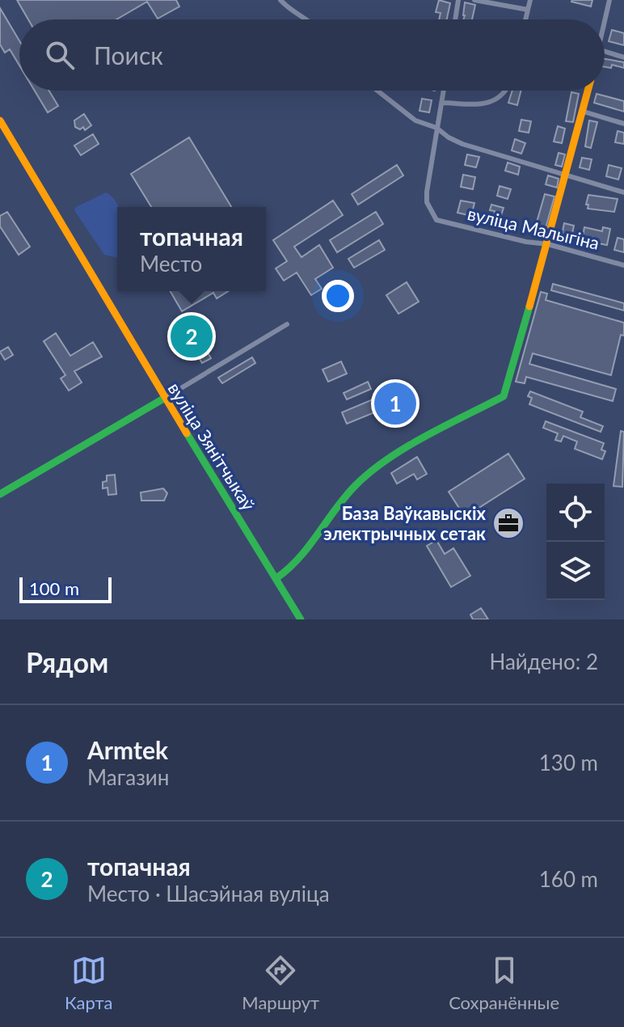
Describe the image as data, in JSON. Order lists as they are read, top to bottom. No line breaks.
{"streets":{"street":["вуліца Малыгіна","вуліца Зянітчыкаў"]},"places":{"office":["База Ваўкавыскіх электрычных сетак"]},"scale_bar":"100 m","page":{"search":"Поиск","popup":["топачная","Место"],"pins":["2","1"],"scale":"100 m","heading":["Рядом","Найдено: 2"],"list":[{"mark":"1","name":"Armtek","note":"Магазин","value":"130 m"},{"mark":"2","name":"топачная","note":"Место · Шасэйная вуліца","value":"160 m"}],"nav":["Карта","Маршрут","Сохранённые"]}}
